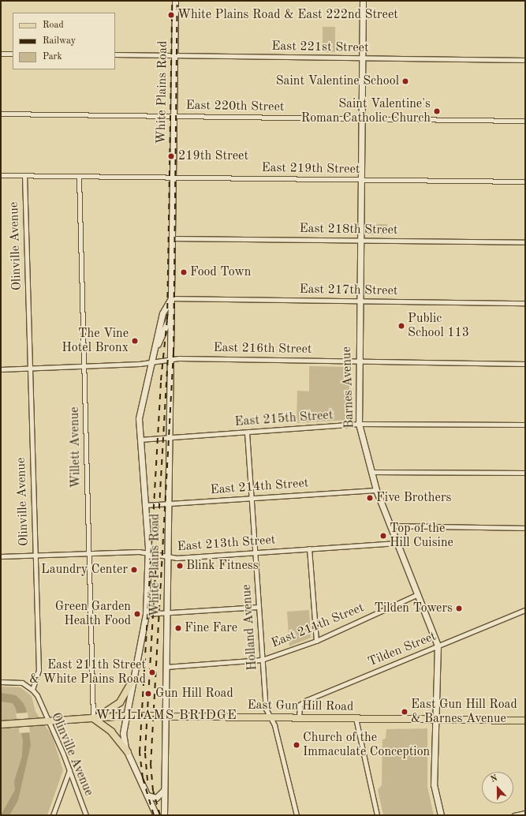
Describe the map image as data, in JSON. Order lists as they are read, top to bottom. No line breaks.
{"streets":{"main road":["White Plains Road","Barnes Avenue","East Gun Hill Road"],"street":["East 221st Street","East 220th Street","East 219th Street","East 218th Street","Olinville Avenue","East 217th Street","East 216th Street","East 215th Street","Willett Avenue","East 214th Street","East 213th Street","East 211th Street","Holland Avenue","Tilden Street"]},"crossings":[["East 221st Street","White Plains Road"],["East 221st Street","Barnes Avenue"],["White Plains Road","East 220th Street"],["White Plains Road","East 219th Street"],["White Plains Road","East 218th Street"],["White Plains Road","East 217th Street"],["White Plains Road","East 216th Street"],["White Plains Road","East 215th Street"],["White Plains Road","East 214th Street"],["White Plains Road","East 213th Street"],["White Plains Road","East 211th Street"],["White Plains Road","East Gun Hill Road"],["East 220th Street","Barnes Avenue"],["East 219th Street","Olinville Avenue"],["East 219th Street","Barnes Avenue"],["East 219th Street","Willett Avenue"],["East 218th Street","Barnes Avenue"],["Olinville Avenue","East 216th Street"],["Olinville Avenue","East 213th Street"],["Olinville Avenue","East Gun Hill Road"],["East 217th Street","Barnes Avenue"],["East 216th Street","Barnes Avenue"],["East 216th Street","Willett Avenue"],["Barnes Avenue","East 215th Street"],["Barnes Avenue","East 214th Street"],["Barnes Avenue","East 213th Street"],["Barnes Avenue","East 211th Street"],["Barnes Avenue","Tilden Street"],["Barnes Avenue","East Gun Hill Road"],["East 215th Street","Holland Avenue"],["Willett Avenue","East 213th Street"],["Willett Avenue","East Gun Hill Road"],["East 214th Street","Holland Avenue"],["East 213th Street","Holland Avenue"],["East 211th Street","Holland Avenue"],["Holland Avenue","East Gun Hill Road"],["Tilden Street","East Gun Hill Road"]],"districts":["WILLIAMS BRIDGE"],"places":["White Plains Road & East 222nd Street","Saint Valentine School","Saint Valentine's Roman Catholic Church","219th Street","Food Town","Public School 113","The Vine Hotel Bronx","Five Brothers","Top of the Hill Cuisine","Blink Fitness","Laundry Center","Tilden Towers","Green Garden Health Food","Fine Fare","East 211th Street & White Plains Road","Gun Hill Road","East Gun Hill Road & Barnes Avenue","Church of the Immaculate Conception"],"legend":["Road","Railway","Park"],"north":"top"}
